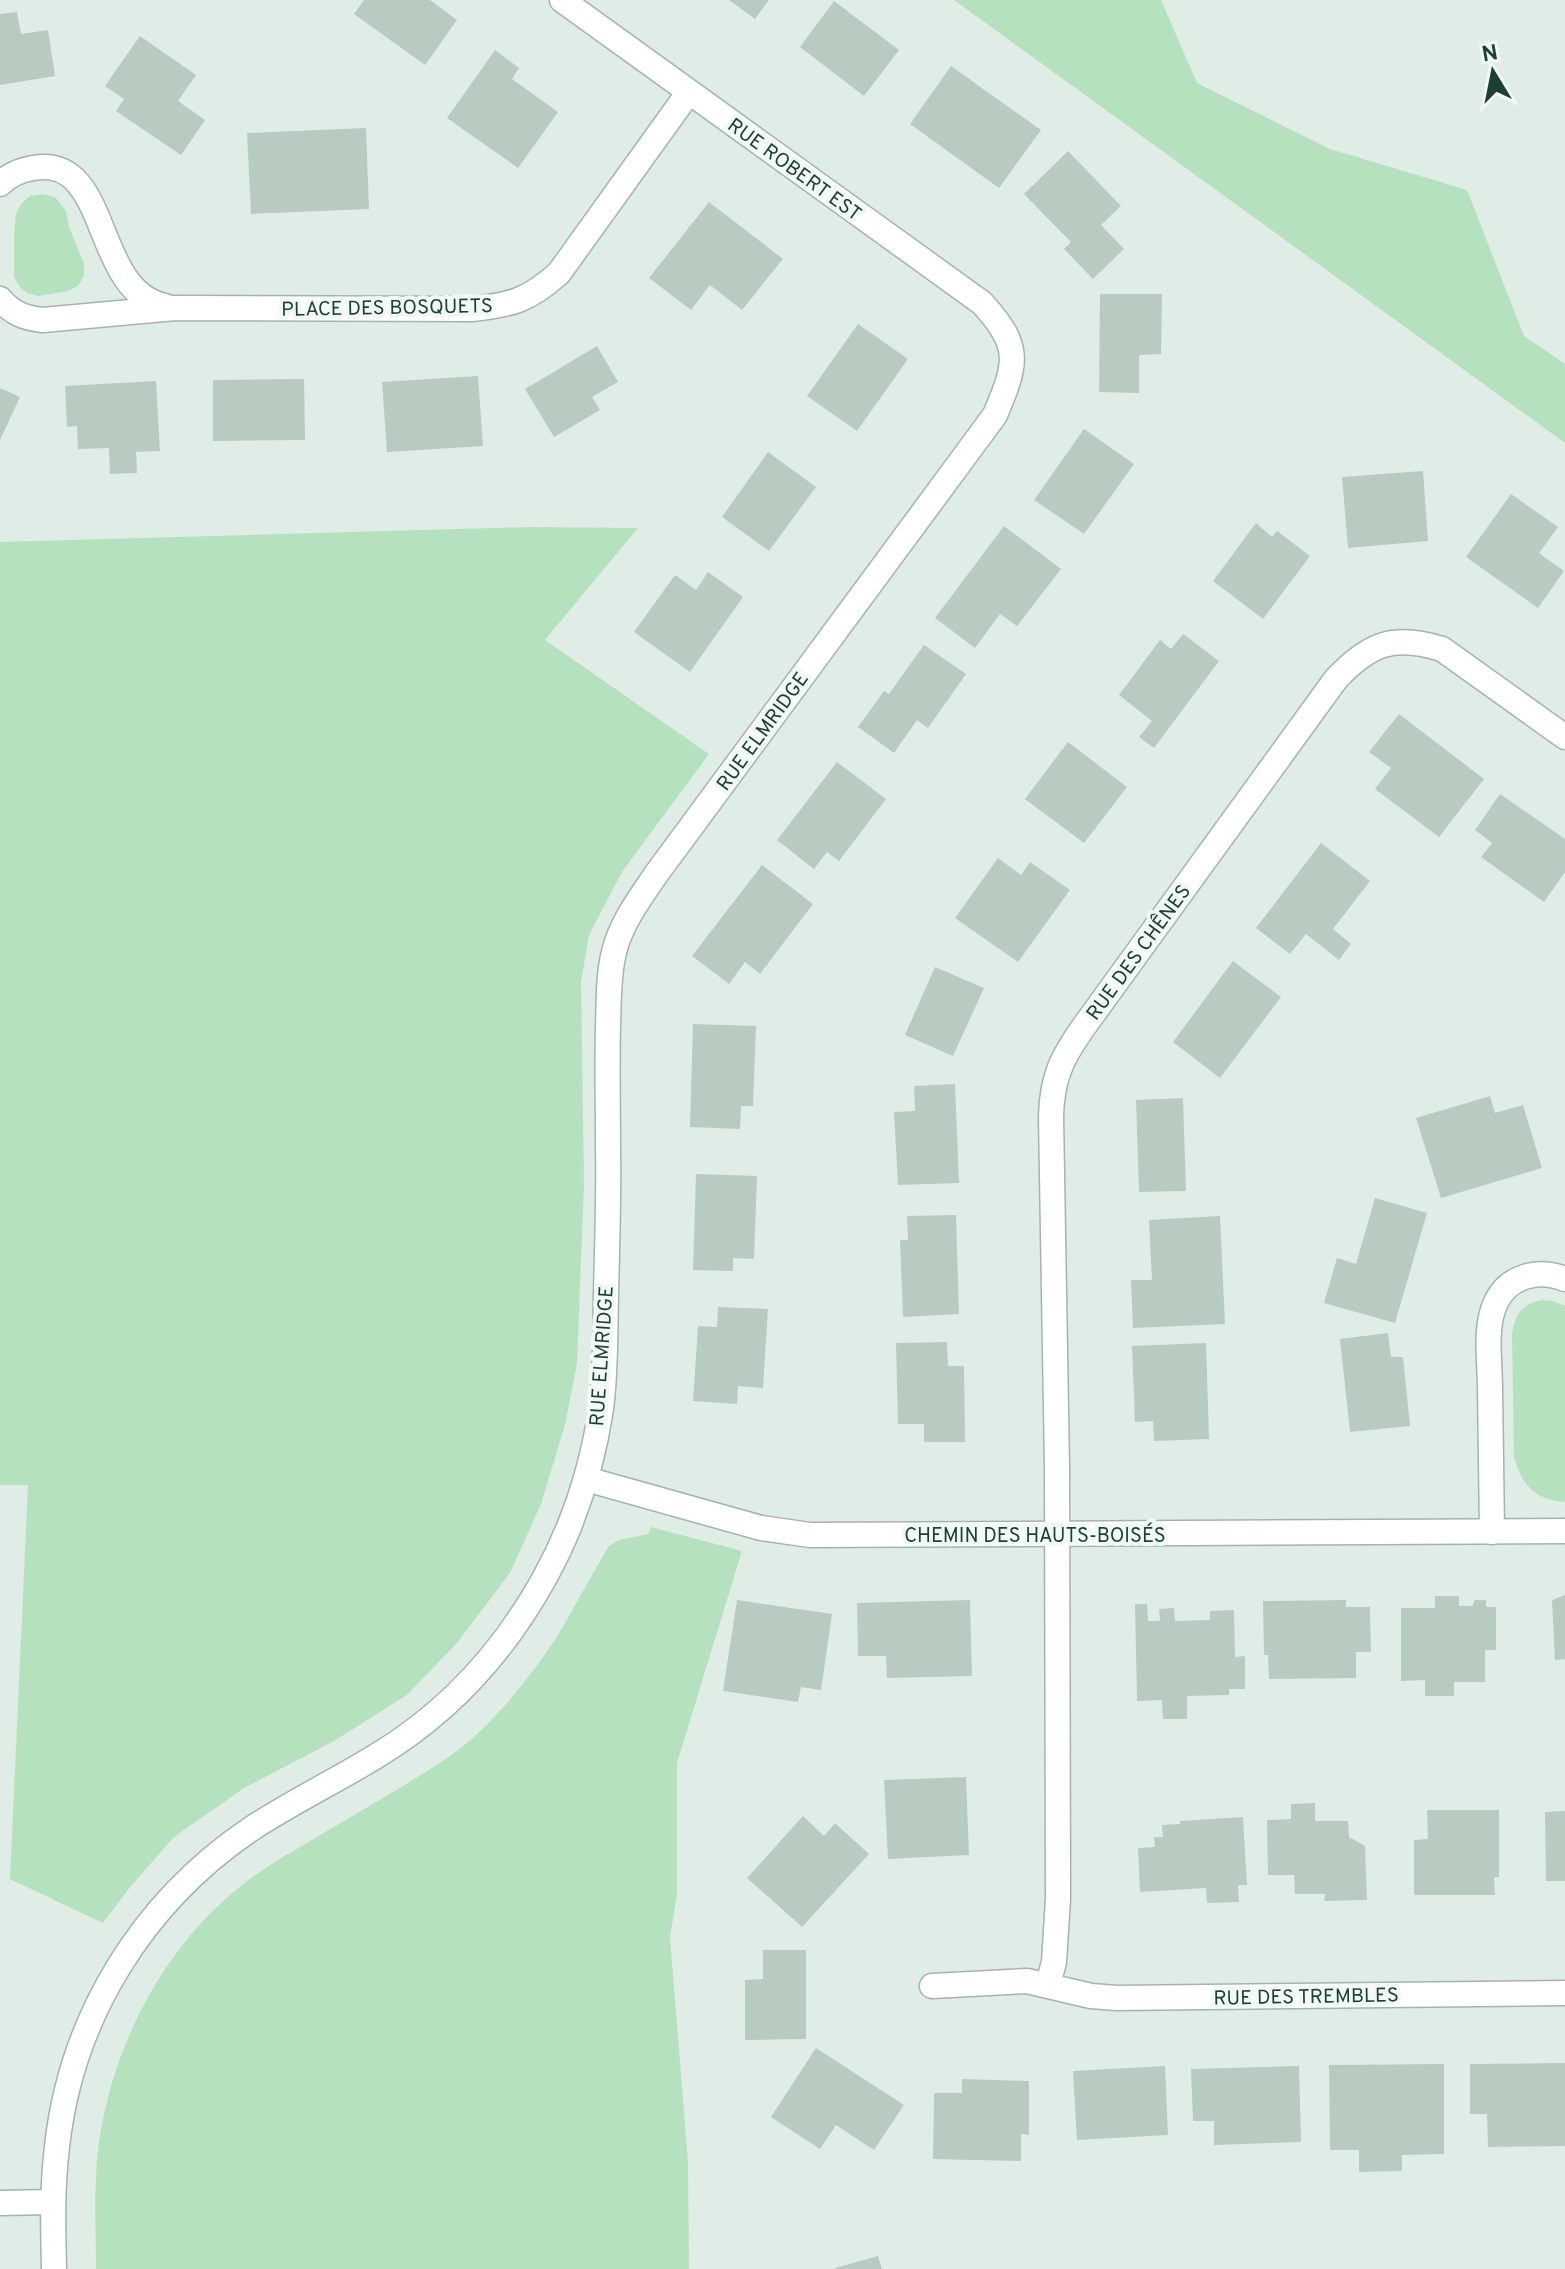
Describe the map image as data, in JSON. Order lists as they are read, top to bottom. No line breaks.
{"streets":{"street":["RUE ROBERT EST","PLACE DES BOSQUETS","RUE ELMRIDGE","RUE DES CHÊNES","CHEMIN DES HAUTS-BOISÉS","RUE DES TREMBLES"]},"crossings":[["RUE ROBERT EST","PLACE DES BOSQUETS"],["RUE ROBERT EST","RUE ELMRIDGE"],["RUE ELMRIDGE","CHEMIN DES HAUTS-BOISÉS"],["RUE DES CHÊNES","CHEMIN DES HAUTS-BOISÉS"]],"north":"top"}
